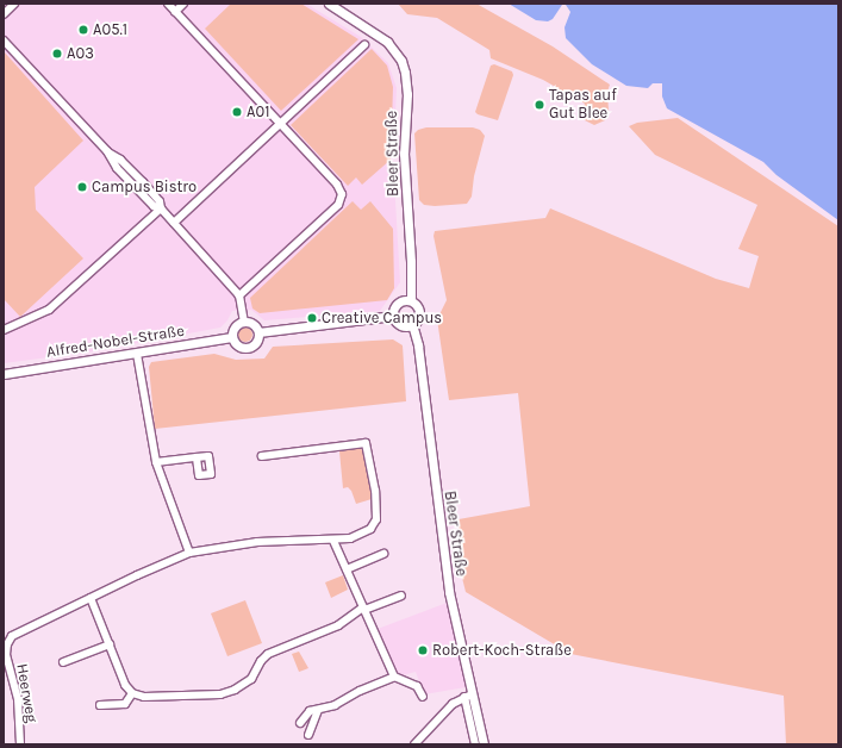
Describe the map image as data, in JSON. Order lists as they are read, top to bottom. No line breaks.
{"streets":{"street":["Bleer Straße","Alfred-Nobel-Straße","Heerweg"]},"places":["A05.1","A03","Tapas auf Gut Blee","A01","Campus Bistro","Creative Campus","Robert-Koch-Straße"]}
